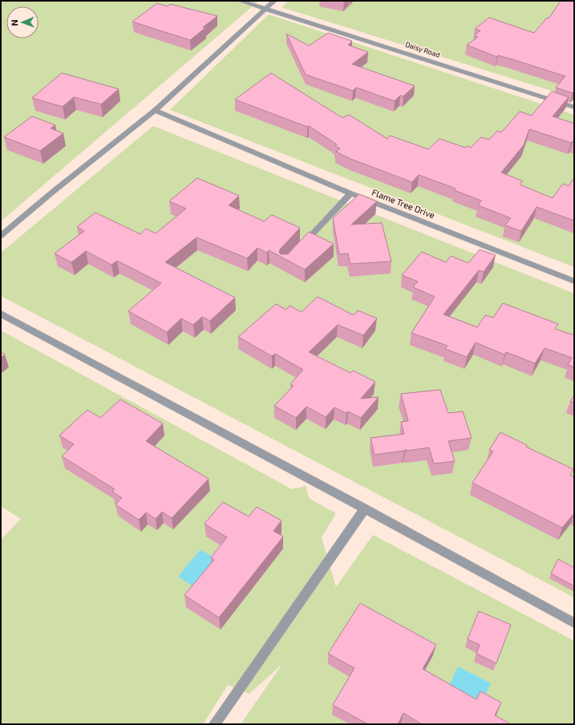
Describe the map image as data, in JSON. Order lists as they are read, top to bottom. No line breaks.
{"streets":{"street":["Daisy Road","Flame Tree Drive"]},"north":"left"}
